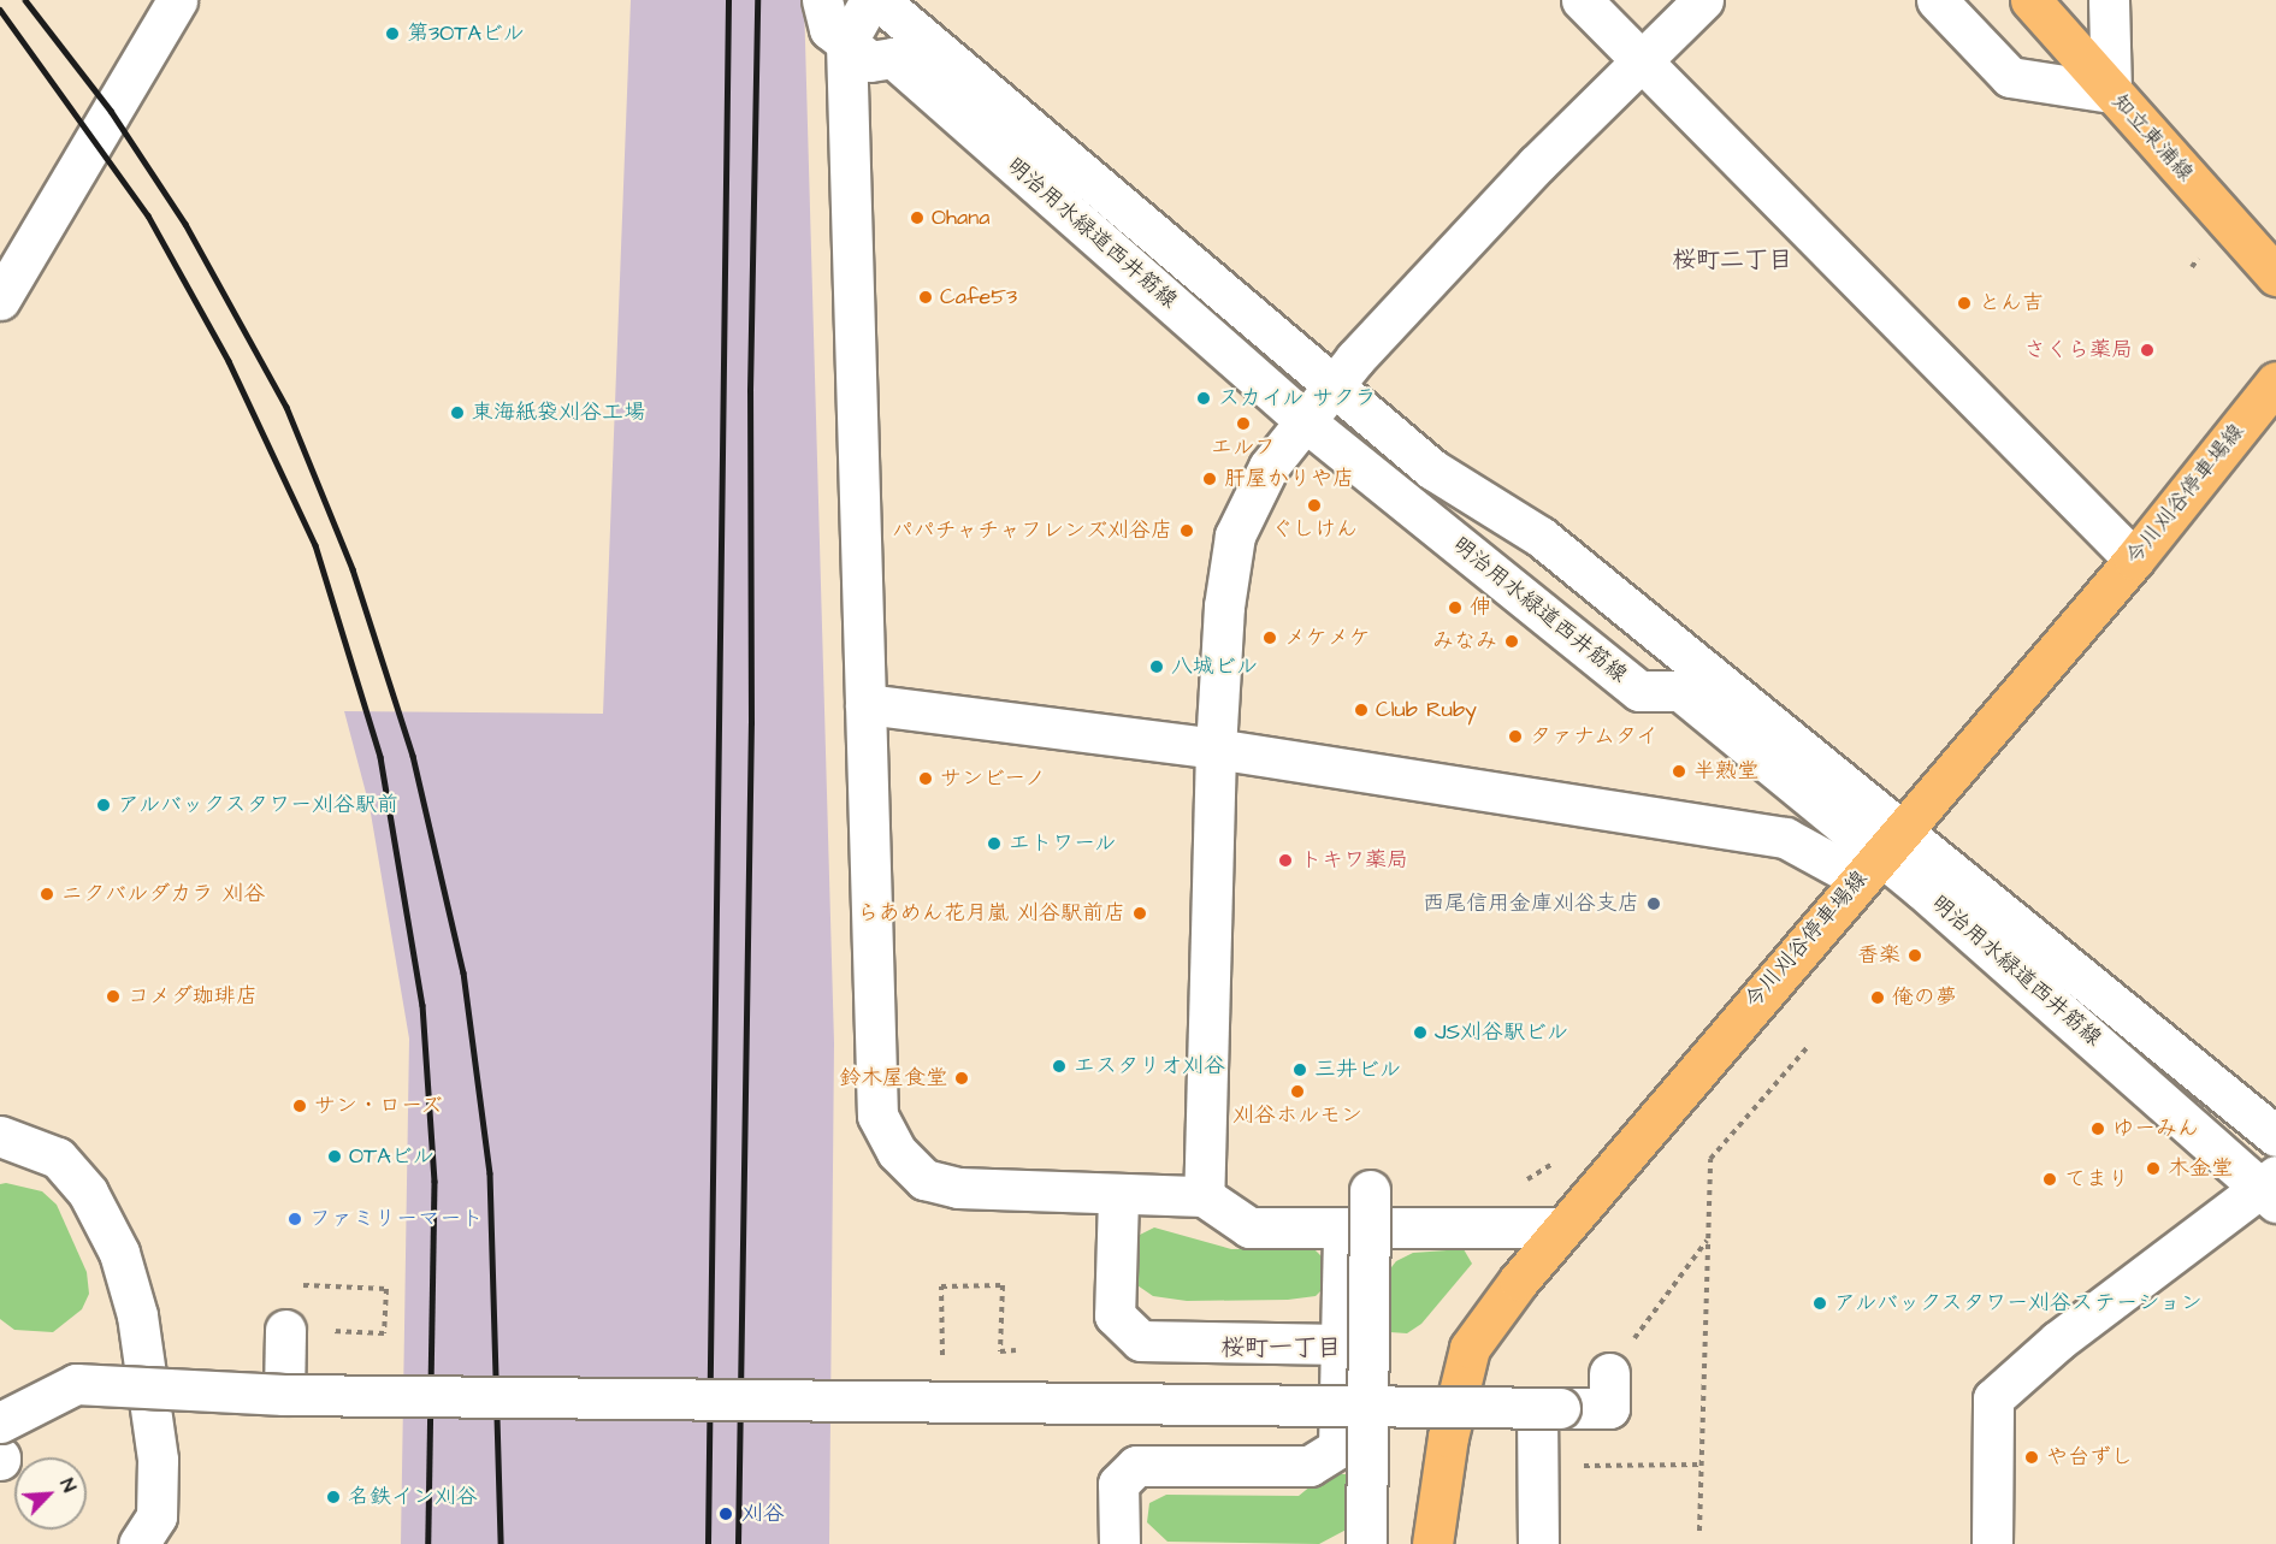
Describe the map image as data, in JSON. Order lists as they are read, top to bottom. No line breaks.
{"streets":{"main road":["知立東浦線","今川刈谷停車場線"],"street":["明治用水緑道西井筋線"]},"crossings":[["明治用水緑道西井筋線","今川刈谷停車場線"]],"districts":["桜町二丁目","桜町一丁目"],"places":["第3OTAビル","Ohana","Cafe53","とん吉","さくら薬局","スカイル サクラ","東海紙袋刈谷工場","エルフ","肝屋かりや店","ぐしけん","パパチャチャフレンズ刈谷店","伸","メケメケ","みなみ","八城ビル","Club Ruby","タァナムタイ","半熟堂","サンビーノ","アルバックスタワー刈谷駅前","エトワール","トキワ薬局","ニクバルダカラ 刈谷","西尾信用金庫刈谷支店","らあめん花月嵐 刈谷駅前店","香楽","コメダ珈琲店","俺の夢","JS刈谷駅ビル","エスタリオ刈谷","三井ビル","鈴木屋食堂","刈谷ホルモン","サン・ローズ","ゆーみん","OTAビル","木金堂","てまり","ファミリーマート","アルバックスタワー刈谷ステーション","や台ずし","名鉄イン刈谷","刈谷"],"north":"top right"}
